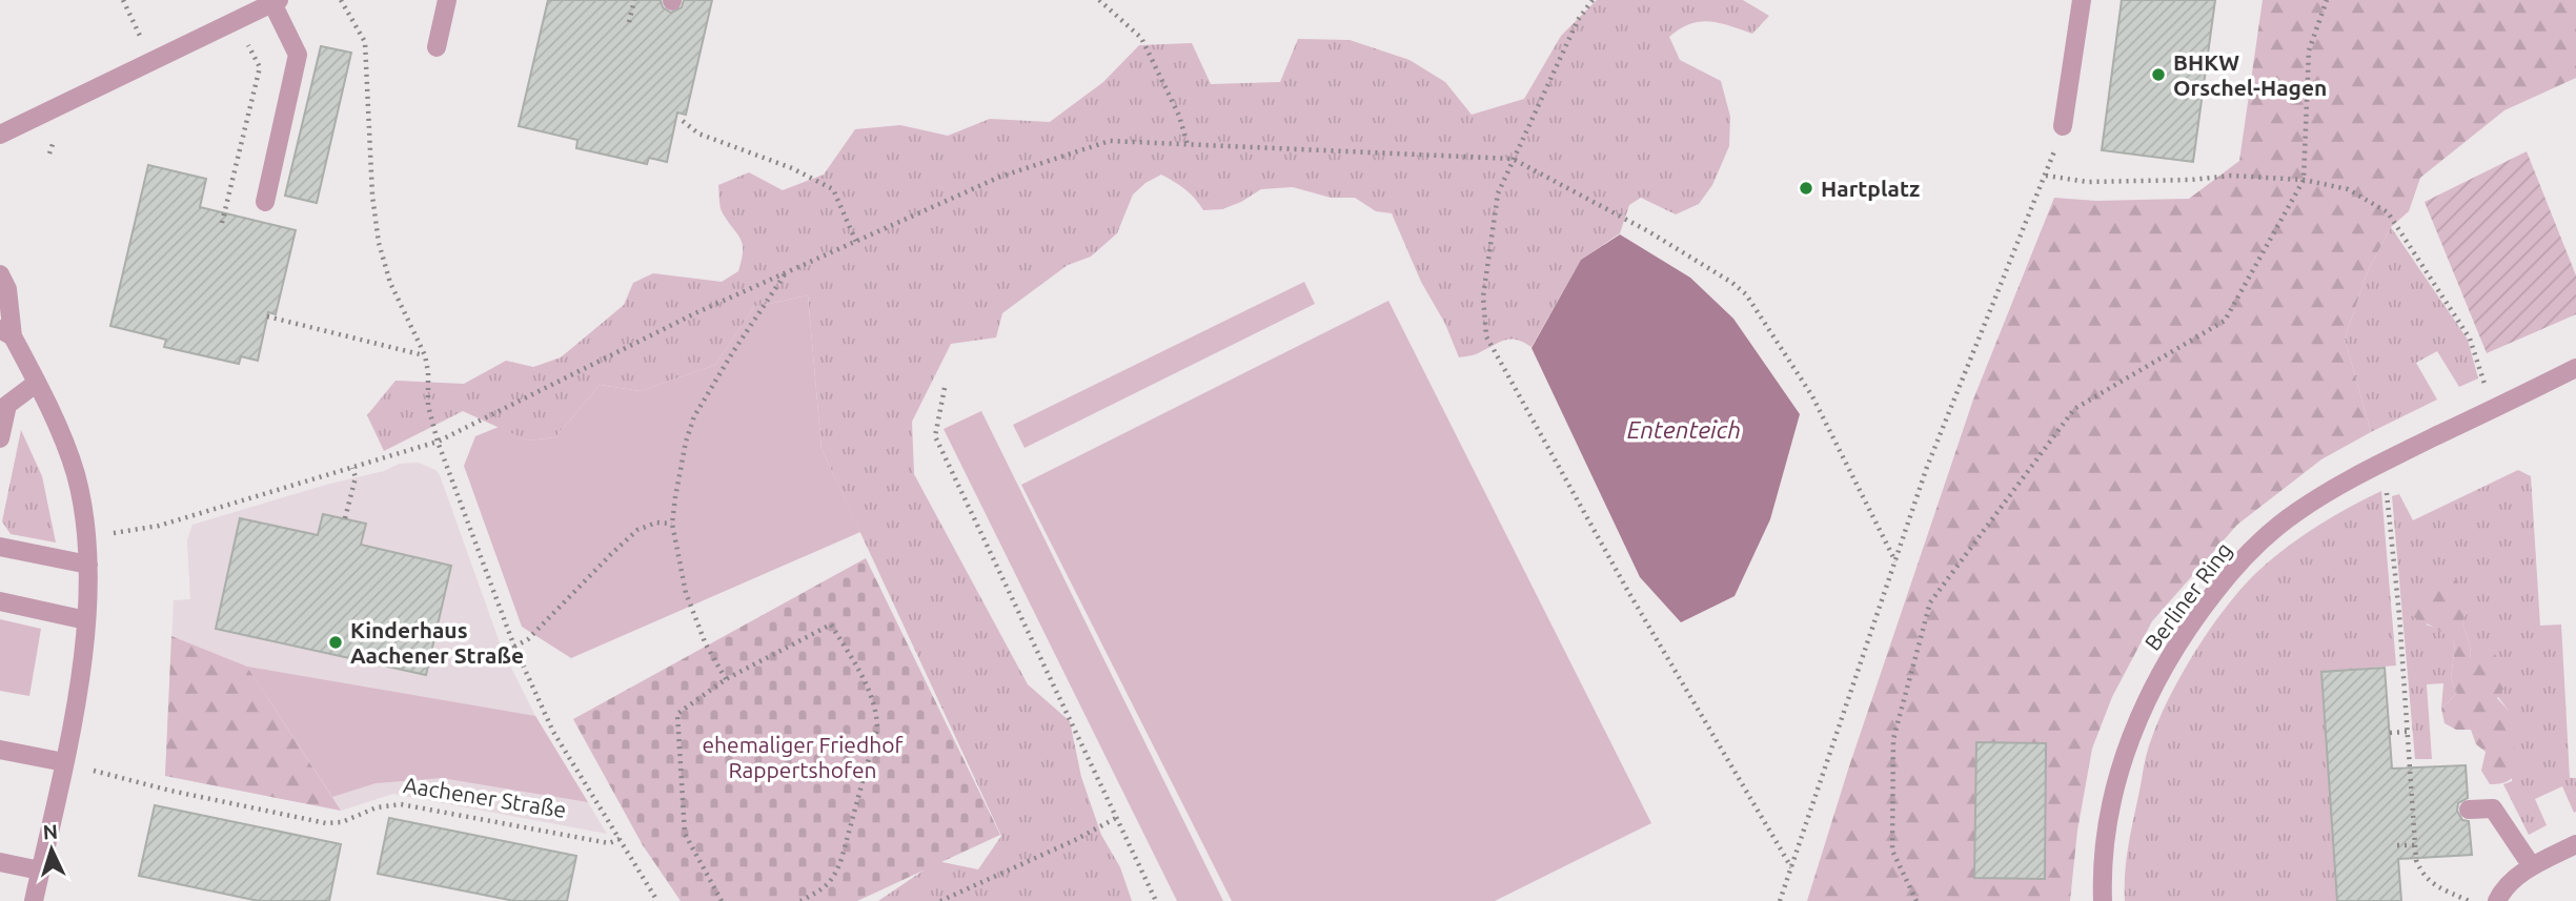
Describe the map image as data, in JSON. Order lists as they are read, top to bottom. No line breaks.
{"streets":{"street":["Berliner Ring"],"path":["Aachener Straße"]},"water":["Ententeich"],"parks":["ehemaliger Friedhof Rappertshofen"],"places":["BHKW Orschel-Hagen","Hartplatz","Kinderhaus Aachener Straße"],"north":"top"}
